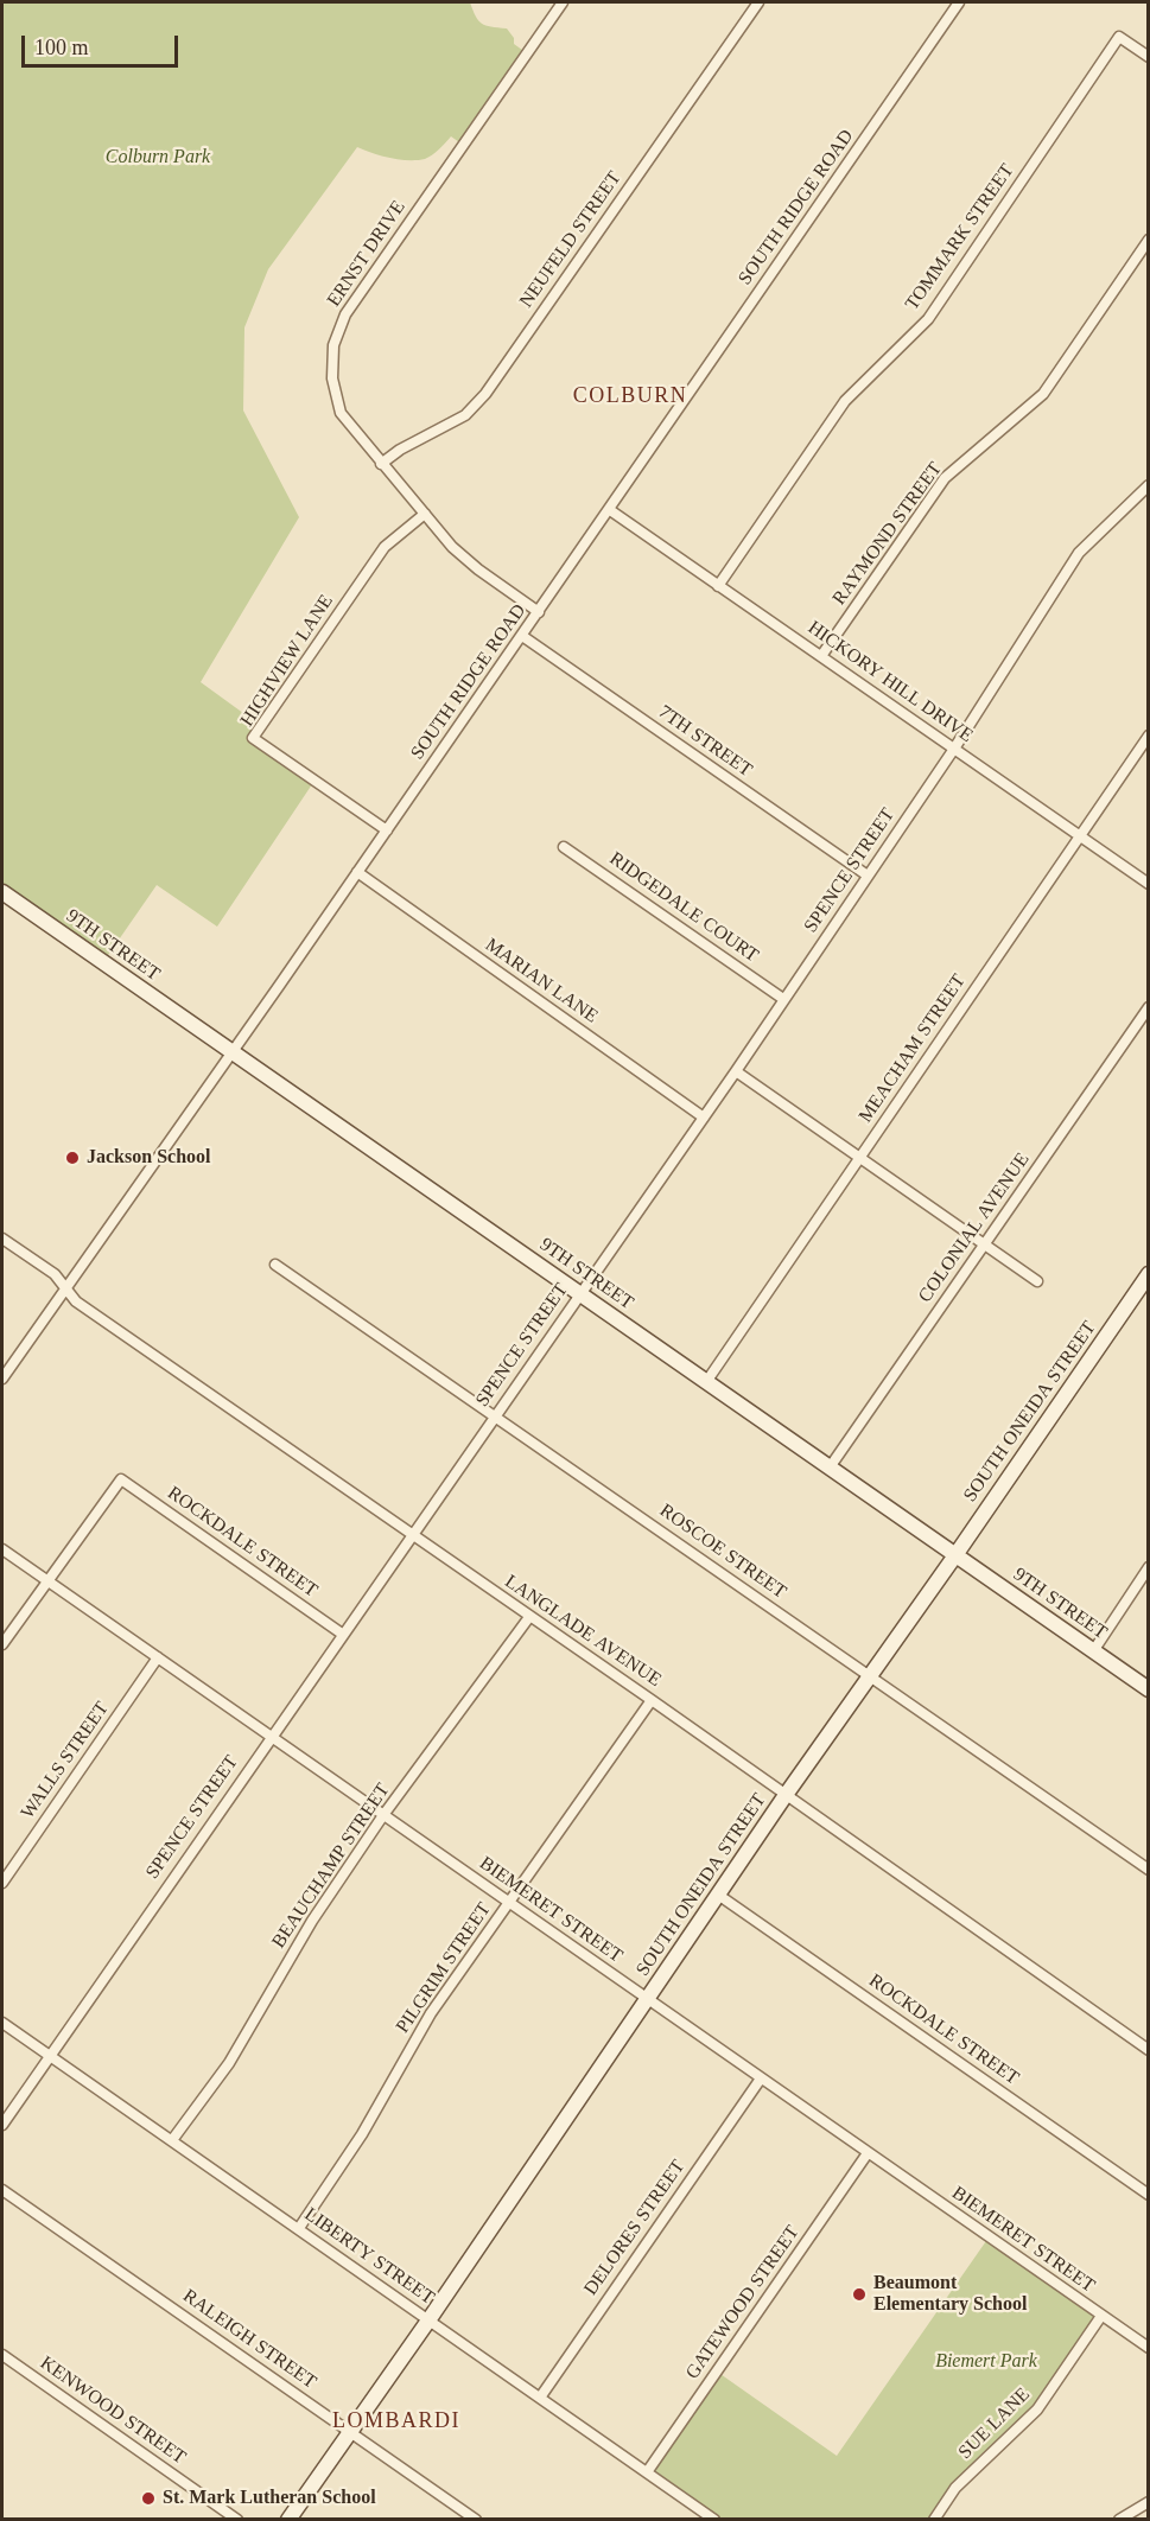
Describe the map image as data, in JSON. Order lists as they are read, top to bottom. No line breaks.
{"streets":{"street":["SOUTH RIDGE ROAD","TOMMARK STREET","NEUFELD STREET","ERNST DRIVE","RAYMOND STREET","HIGHVIEW LANE","HICKORY HILL DRIVE","7TH STREET","SPENCE STREET","RIDGEDALE COURT","9TH STREET","MARIAN LANE","MEACHAM STREET","COLONIAL AVENUE","SOUTH ONEIDA STREET","ROCKDALE STREET","ROSCOE STREET","LANGLADE AVENUE","WALLS STREET","BEAUCHAMP STREET","BIEMERET STREET","PILGRIM STREET","DELORES STREET","LIBERTY STREET","GATEWOOD STREET","RALEIGH STREET","KENWOOD STREET","SUE LANE"]},"crossings":[["SOUTH RIDGE ROAD","ERNST DRIVE"],["SOUTH RIDGE ROAD","HIGHVIEW LANE"],["SOUTH RIDGE ROAD","HICKORY HILL DRIVE"],["SOUTH RIDGE ROAD","7TH STREET"],["SOUTH RIDGE ROAD","9TH STREET"],["SOUTH RIDGE ROAD","MARIAN LANE"],["SOUTH RIDGE ROAD","LANGLADE AVENUE"],["TOMMARK STREET","HICKORY HILL DRIVE"],["NEUFELD STREET","ERNST DRIVE"],["ERNST DRIVE","HIGHVIEW LANE"],["RAYMOND STREET","HICKORY HILL DRIVE"],["HICKORY HILL DRIVE","SPENCE STREET"],["HICKORY HILL DRIVE","MEACHAM STREET"],["7TH STREET","SPENCE STREET"],["SPENCE STREET","RIDGEDALE COURT"],["SPENCE STREET","9TH STREET"],["SPENCE STREET","MARIAN LANE"],["SPENCE STREET","ROCKDALE STREET"],["SPENCE STREET","ROSCOE STREET"],["SPENCE STREET","LANGLADE AVENUE"],["SPENCE STREET","BIEMERET STREET"],["SPENCE STREET","LIBERTY STREET"],["9TH STREET","MEACHAM STREET"],["9TH STREET","COLONIAL AVENUE"],["9TH STREET","SOUTH ONEIDA STREET"],["SOUTH ONEIDA STREET","ROCKDALE STREET"],["SOUTH ONEIDA STREET","ROSCOE STREET"],["SOUTH ONEIDA STREET","LANGLADE AVENUE"],["SOUTH ONEIDA STREET","BIEMERET STREET"],["SOUTH ONEIDA STREET","LIBERTY STREET"],["SOUTH ONEIDA STREET","RALEIGH STREET"],["ROCKDALE STREET","BIEMERET STREET"],["LANGLADE AVENUE","BEAUCHAMP STREET"],["LANGLADE AVENUE","PILGRIM STREET"],["WALLS STREET","BIEMERET STREET"],["BEAUCHAMP STREET","BIEMERET STREET"],["BEAUCHAMP STREET","LIBERTY STREET"],["BIEMERET STREET","PILGRIM STREET"],["BIEMERET STREET","DELORES STREET"],["BIEMERET STREET","GATEWOOD STREET"],["BIEMERET STREET","SUE LANE"],["PILGRIM STREET","LIBERTY STREET"],["DELORES STREET","LIBERTY STREET"],["LIBERTY STREET","GATEWOOD STREET"]],"districts":["COLBURN","LOMBARDI"],"parks":["Colburn Park","Biemert Park"],"places":["Jackson School","Beaumont Elementary School","St. Mark Lutheran School"],"scale_bar":"100 m"}
